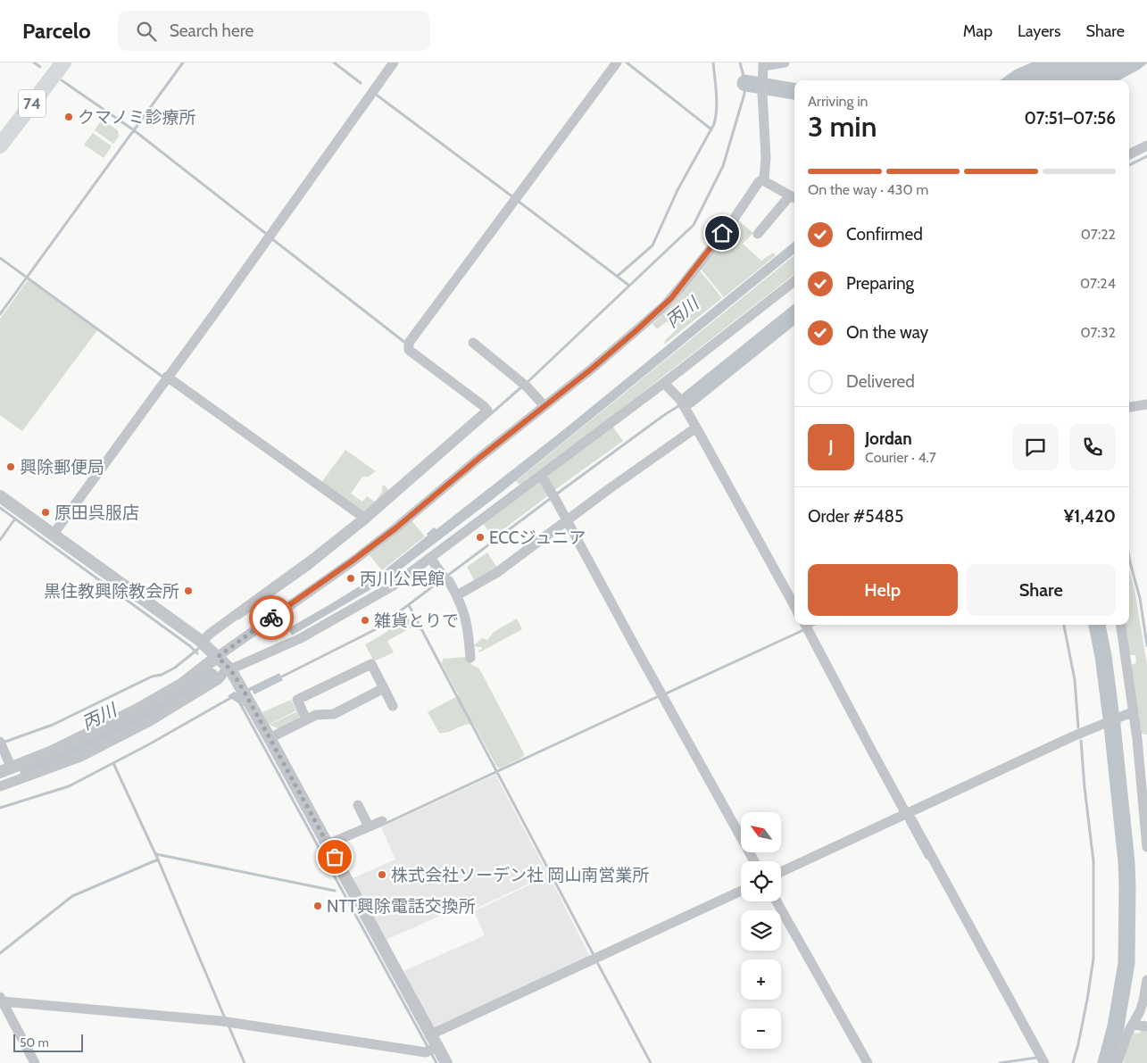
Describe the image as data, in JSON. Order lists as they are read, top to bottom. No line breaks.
{"streets":{"main road":["74"]},"water":["丙川"],"places":["クマノミ診療所","興除郵便局","原田呉服店","ECCジュニア","丙川公民館","黒住教興除教会所","雑貨とりで","株式会社ソーデン社 岡山南営業所","NTT興除電話交換所"],"scale_bar":"50 m","north":"top left","page":{"header":"Parcelo","search":"Search here","nav":["Map","Layers","Share"],"heading":["3 min","Arriving in","07:51–07:56"],"panel":["Jordan","Courier · 4.7","Order #5485","¥1,420"],"bar":"On the way · 430 m","list":[["Confirmed","07:22"],["Preparing","07:24"],["On the way","07:32"],"Delivered"],"round":"J","buttons":["Help","Share"],"map_buttons":["+","−"],"scale":"50 m"}}
